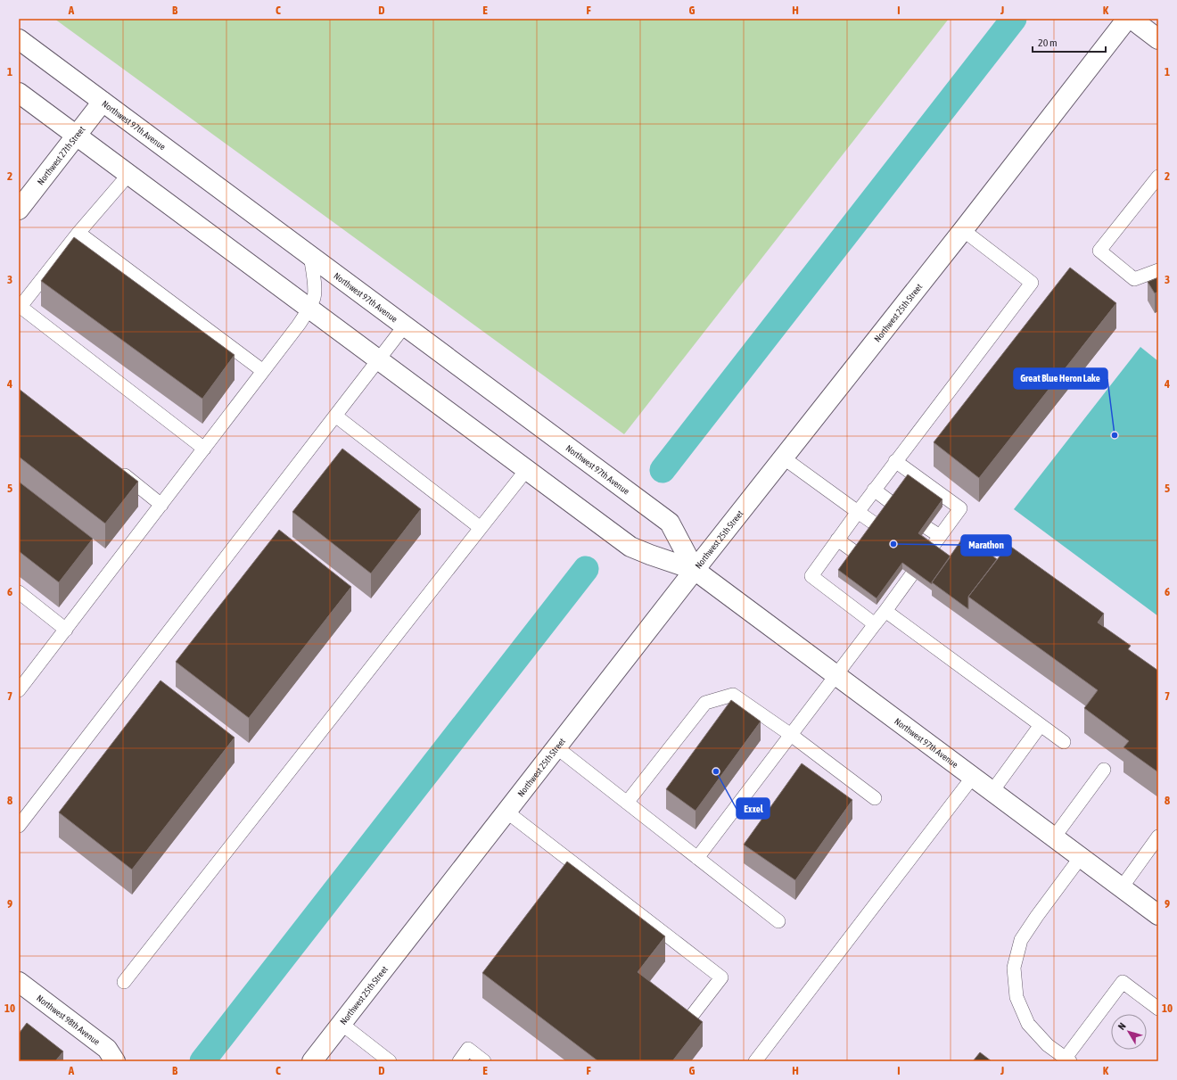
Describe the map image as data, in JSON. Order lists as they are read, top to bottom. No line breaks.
{"streets":{"street":["Northwest 97th Avenue","Northwest 27th Street","Northwest 25th Street","Northwest 98th Avenue"]},"crossings":[["Northwest 97th Avenue","Northwest 27th Street"],["Northwest 97th Avenue","Northwest 25th Street"]],"places":["Great Blue Heron Lake","Marathon","Exxel"],"scale_bar":"20 m","north":"top left","grid":{"columns":["A","B","C","D","E","F","G","H","I","J","K"],"rows":["1","2","3","4","5","6","7","8","9","10"]}}
